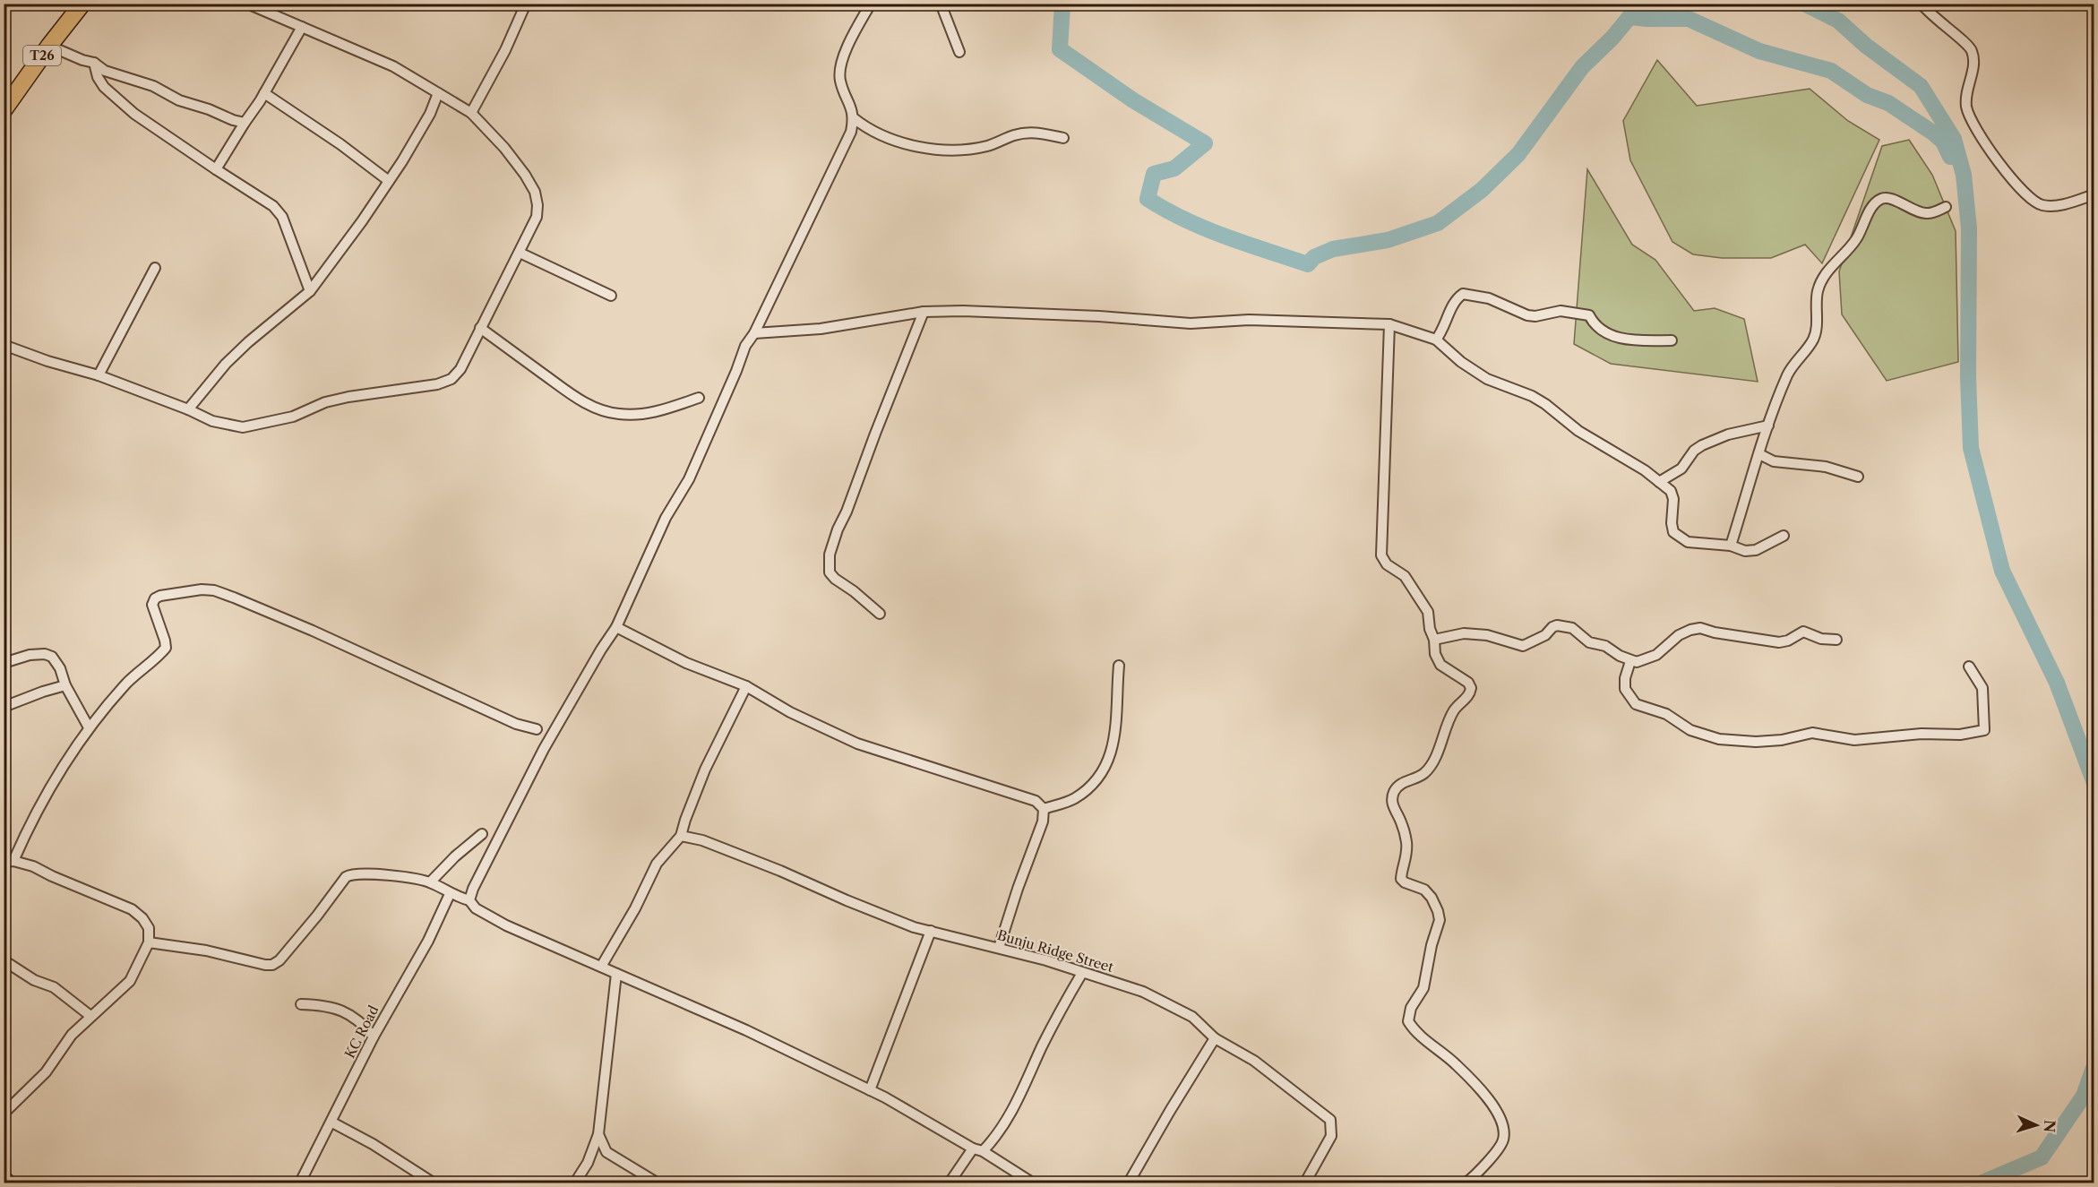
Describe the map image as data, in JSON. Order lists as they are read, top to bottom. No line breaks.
{"streets":{"highway":["T26"],"street":["Bunju Ridge Street","KC Road"]},"north":"right"}
